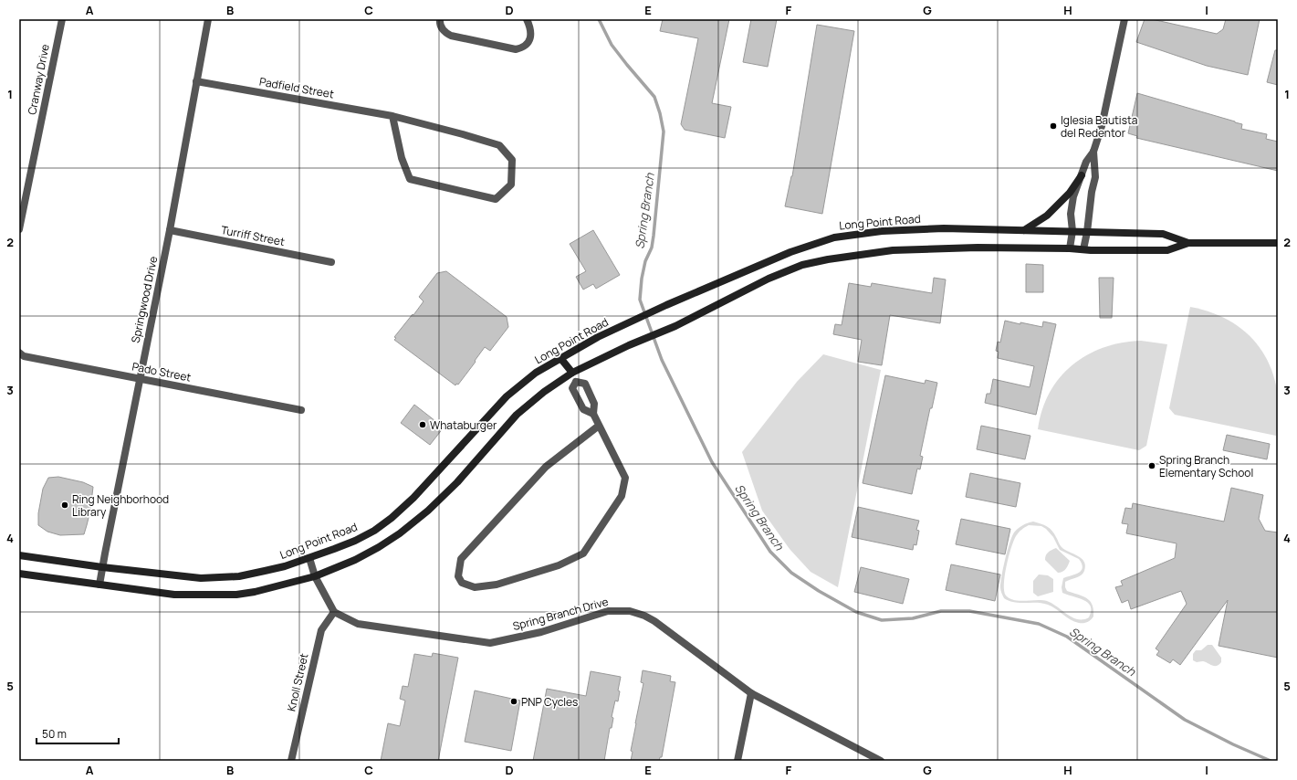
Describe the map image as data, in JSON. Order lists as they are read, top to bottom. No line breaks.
{"streets":{"main road":["Long Point Road"],"street":["Cranway Drive","Padfield Street","Turriff Street","Springwood Drive","Pado Street","Spring Branch Drive","Knoll Street"]},"crossings":[["Padfield Street","Springwood Drive"],["Long Point Road","Springwood Drive"],["Turriff Street","Springwood Drive"],["Springwood Drive","Pado Street"],["Spring Branch Drive","Knoll Street"]],"water":["Spring Branch"],"places":["Iglesia Bautista del Redentor","Whataburger","Spring Branch Elementary School","Ring Neighborhood Library","PNP Cycles"],"scale_bar":"50 m","grid":{"columns":["A","B","C","D","E","F","G","H","I"],"rows":["1","2","3","4","5"]}}
